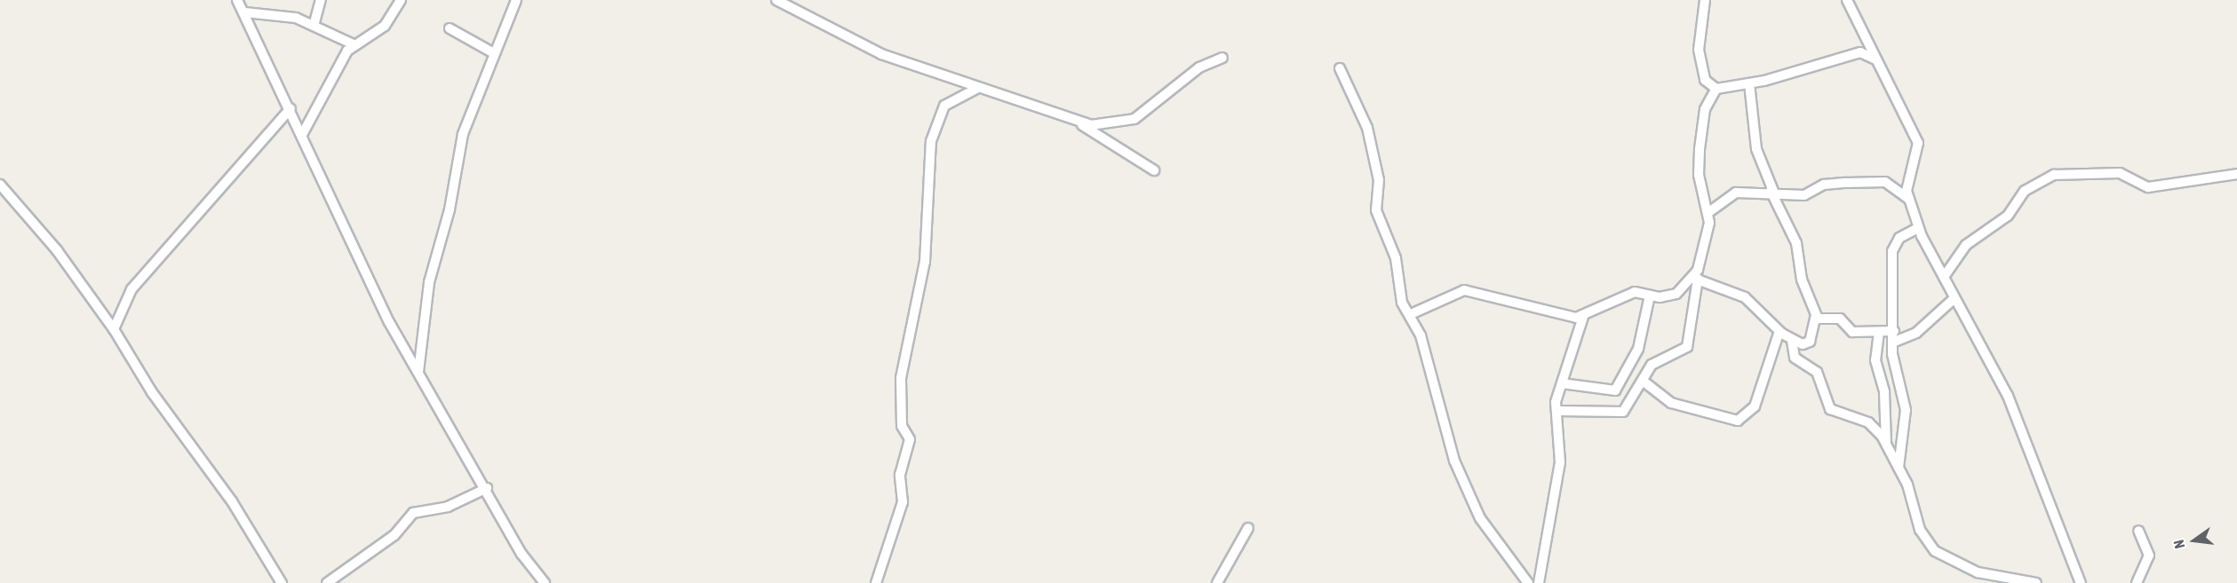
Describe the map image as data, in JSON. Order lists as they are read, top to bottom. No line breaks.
{"north":"left"}
